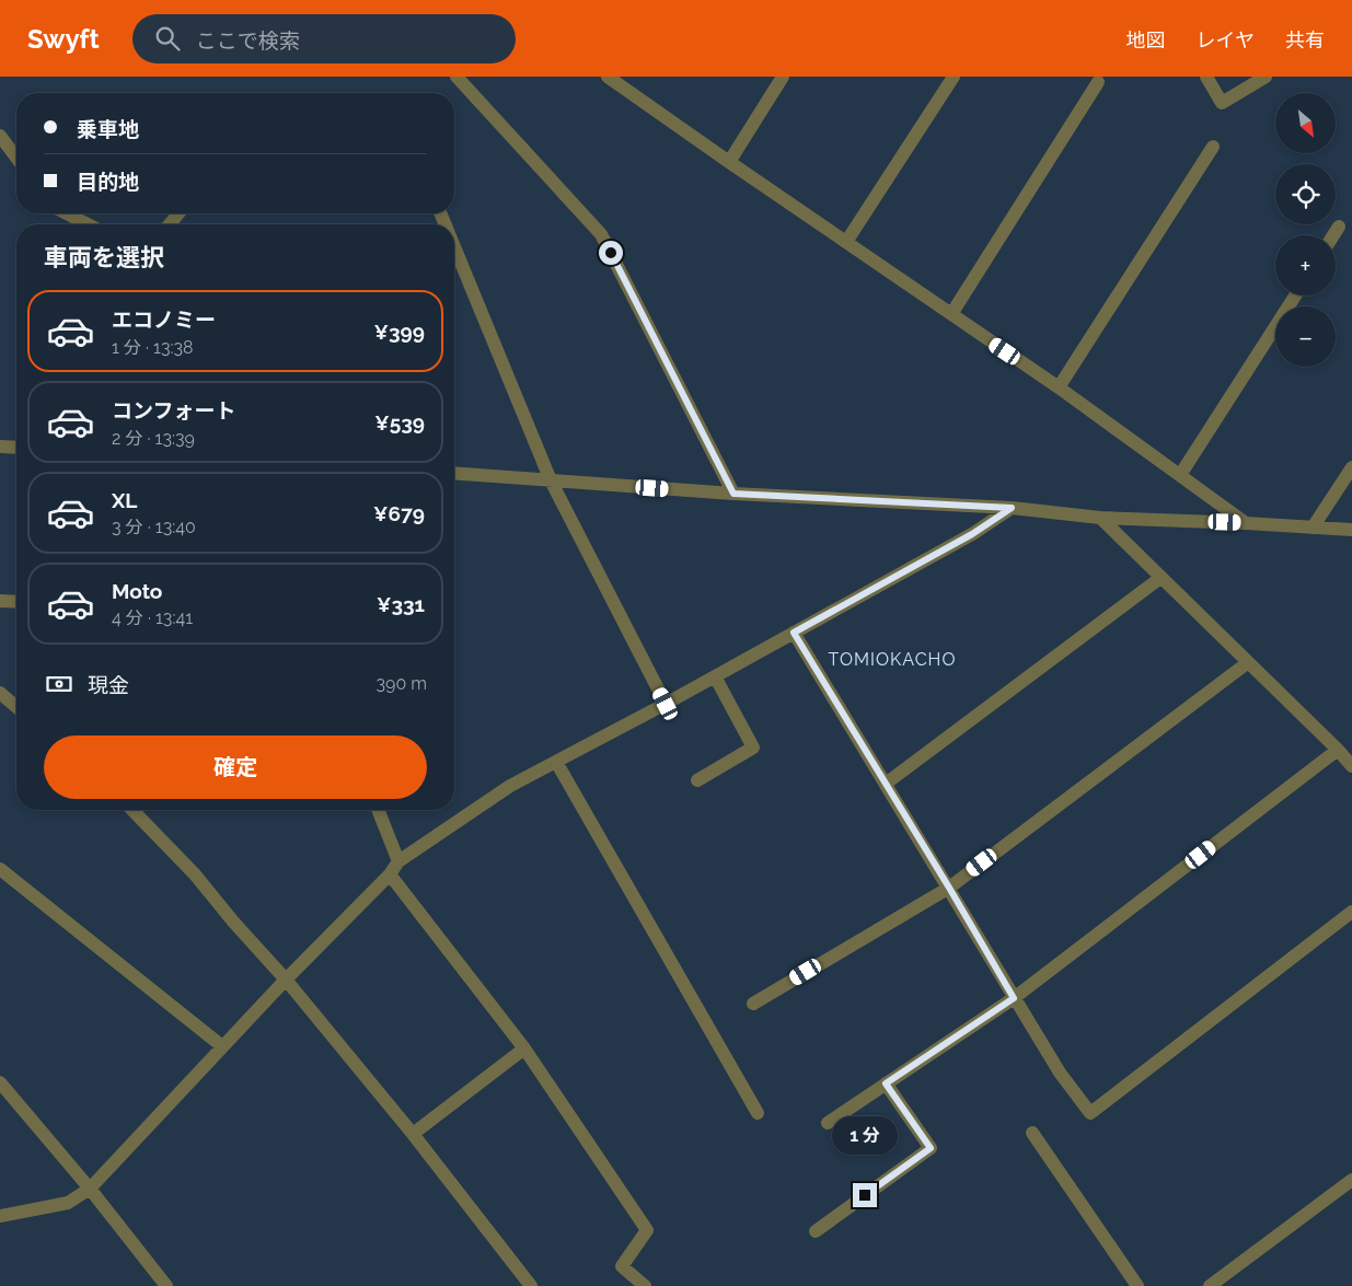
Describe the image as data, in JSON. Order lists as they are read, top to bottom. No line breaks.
{"districts":["TOMIOKACHO"],"north":"bottom right","page":{"header":"Swyft","search":"ここで検索","nav":["地図","レイヤ","共有"],"map_buttons":["+","−"],"banner":["乗車地","目的地"],"heading":"車両を選択","list":[{"name":"エコノミー","note":"1 分 · 13:38","value":"¥399"},{"name":"コンフォート","note":"2 分 · 13:39","value":"¥539"},{"name":"XL","note":"3 分 · 13:40","value":"¥679"},{"name":"Moto","note":"4 分 · 13:41","value":"¥331"}],"pay":["現金","390 m"],"buttons":"確定","bubble":"1 分"}}
